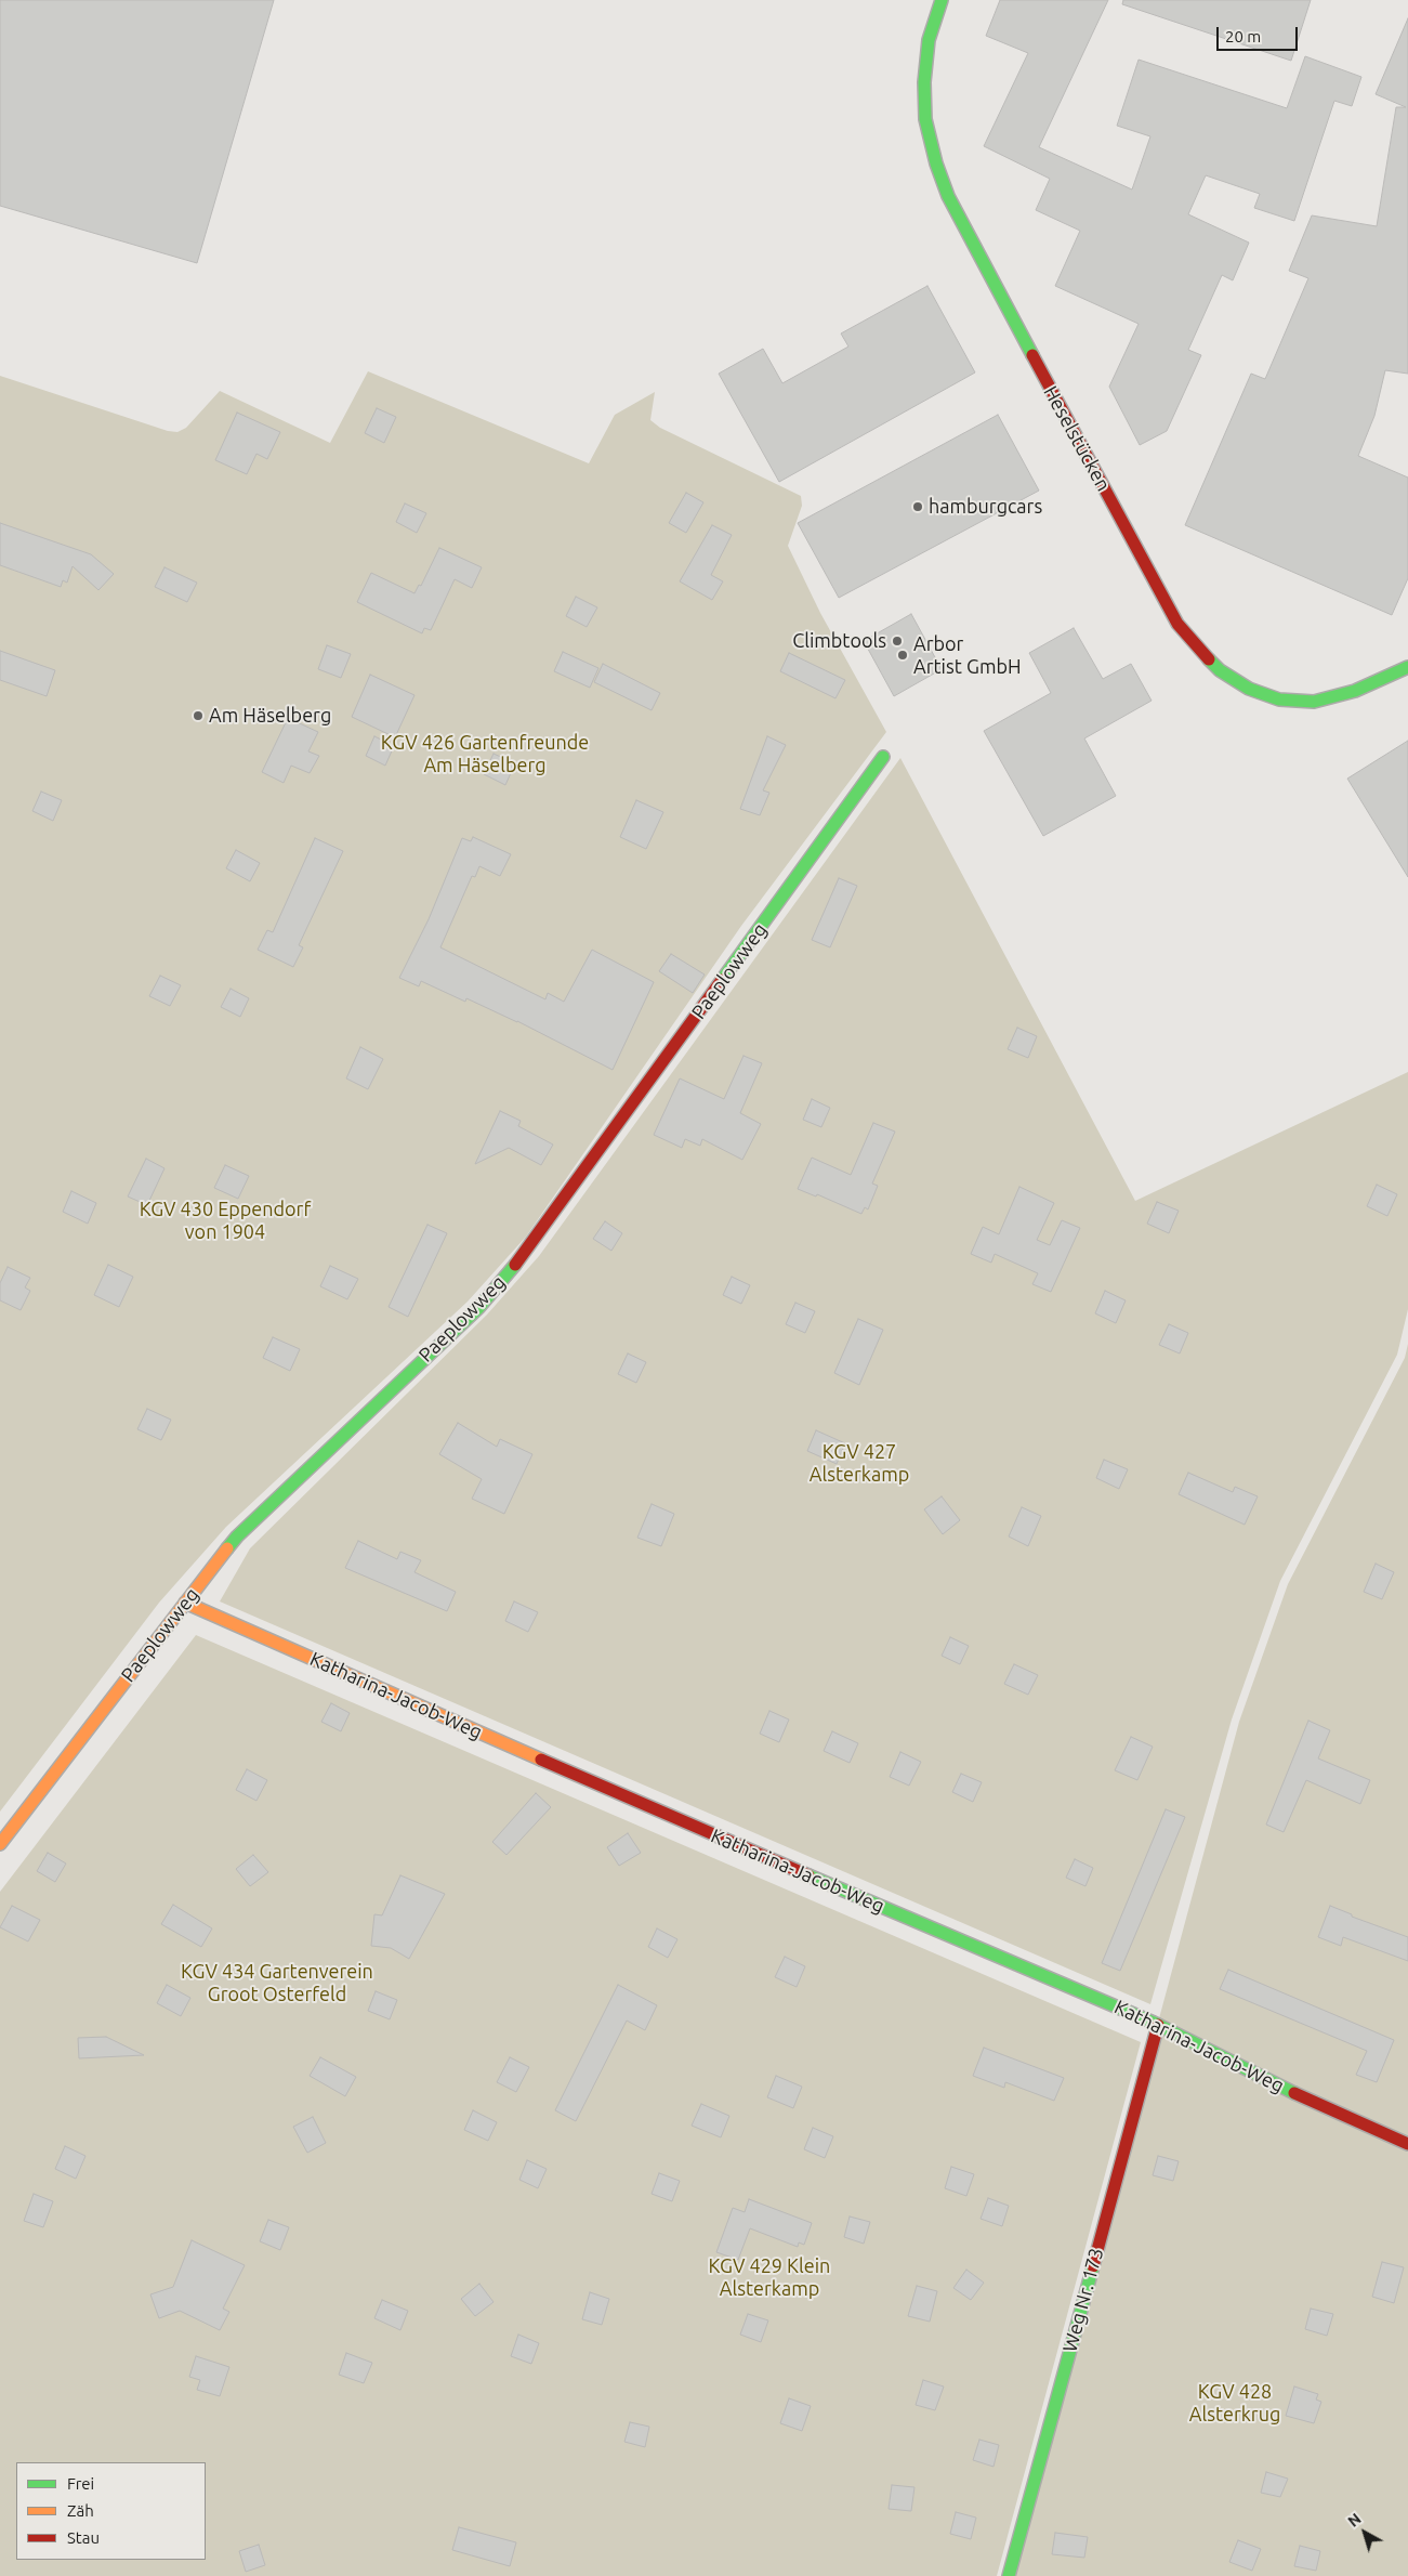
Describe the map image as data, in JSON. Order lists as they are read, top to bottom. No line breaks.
{"streets":{"street":["Heselstücken","Paeplowweg","Katharina-Jacob-Weg","Weg Nr. 173"]},"crossings":[["Paeplowweg","Katharina-Jacob-Weg"],["Katharina-Jacob-Weg","Weg Nr. 173"]],"parks":["KGV 426 Gartenfreunde Am Häselberg","KGV 430 Eppendorf von 1904","KGV 427 Alsterkamp","KGV 434 Gartenverein Groot Osterfeld","KGV 429 Klein Alsterkamp","KGV 428 Alsterkrug"],"places":["hamburgcars","Climbtools","Arbor Artist GmbH","Am Häselberg"],"legend":["Frei","Zäh","Stau"],"scale_bar":"20 m","north":"top left"}
